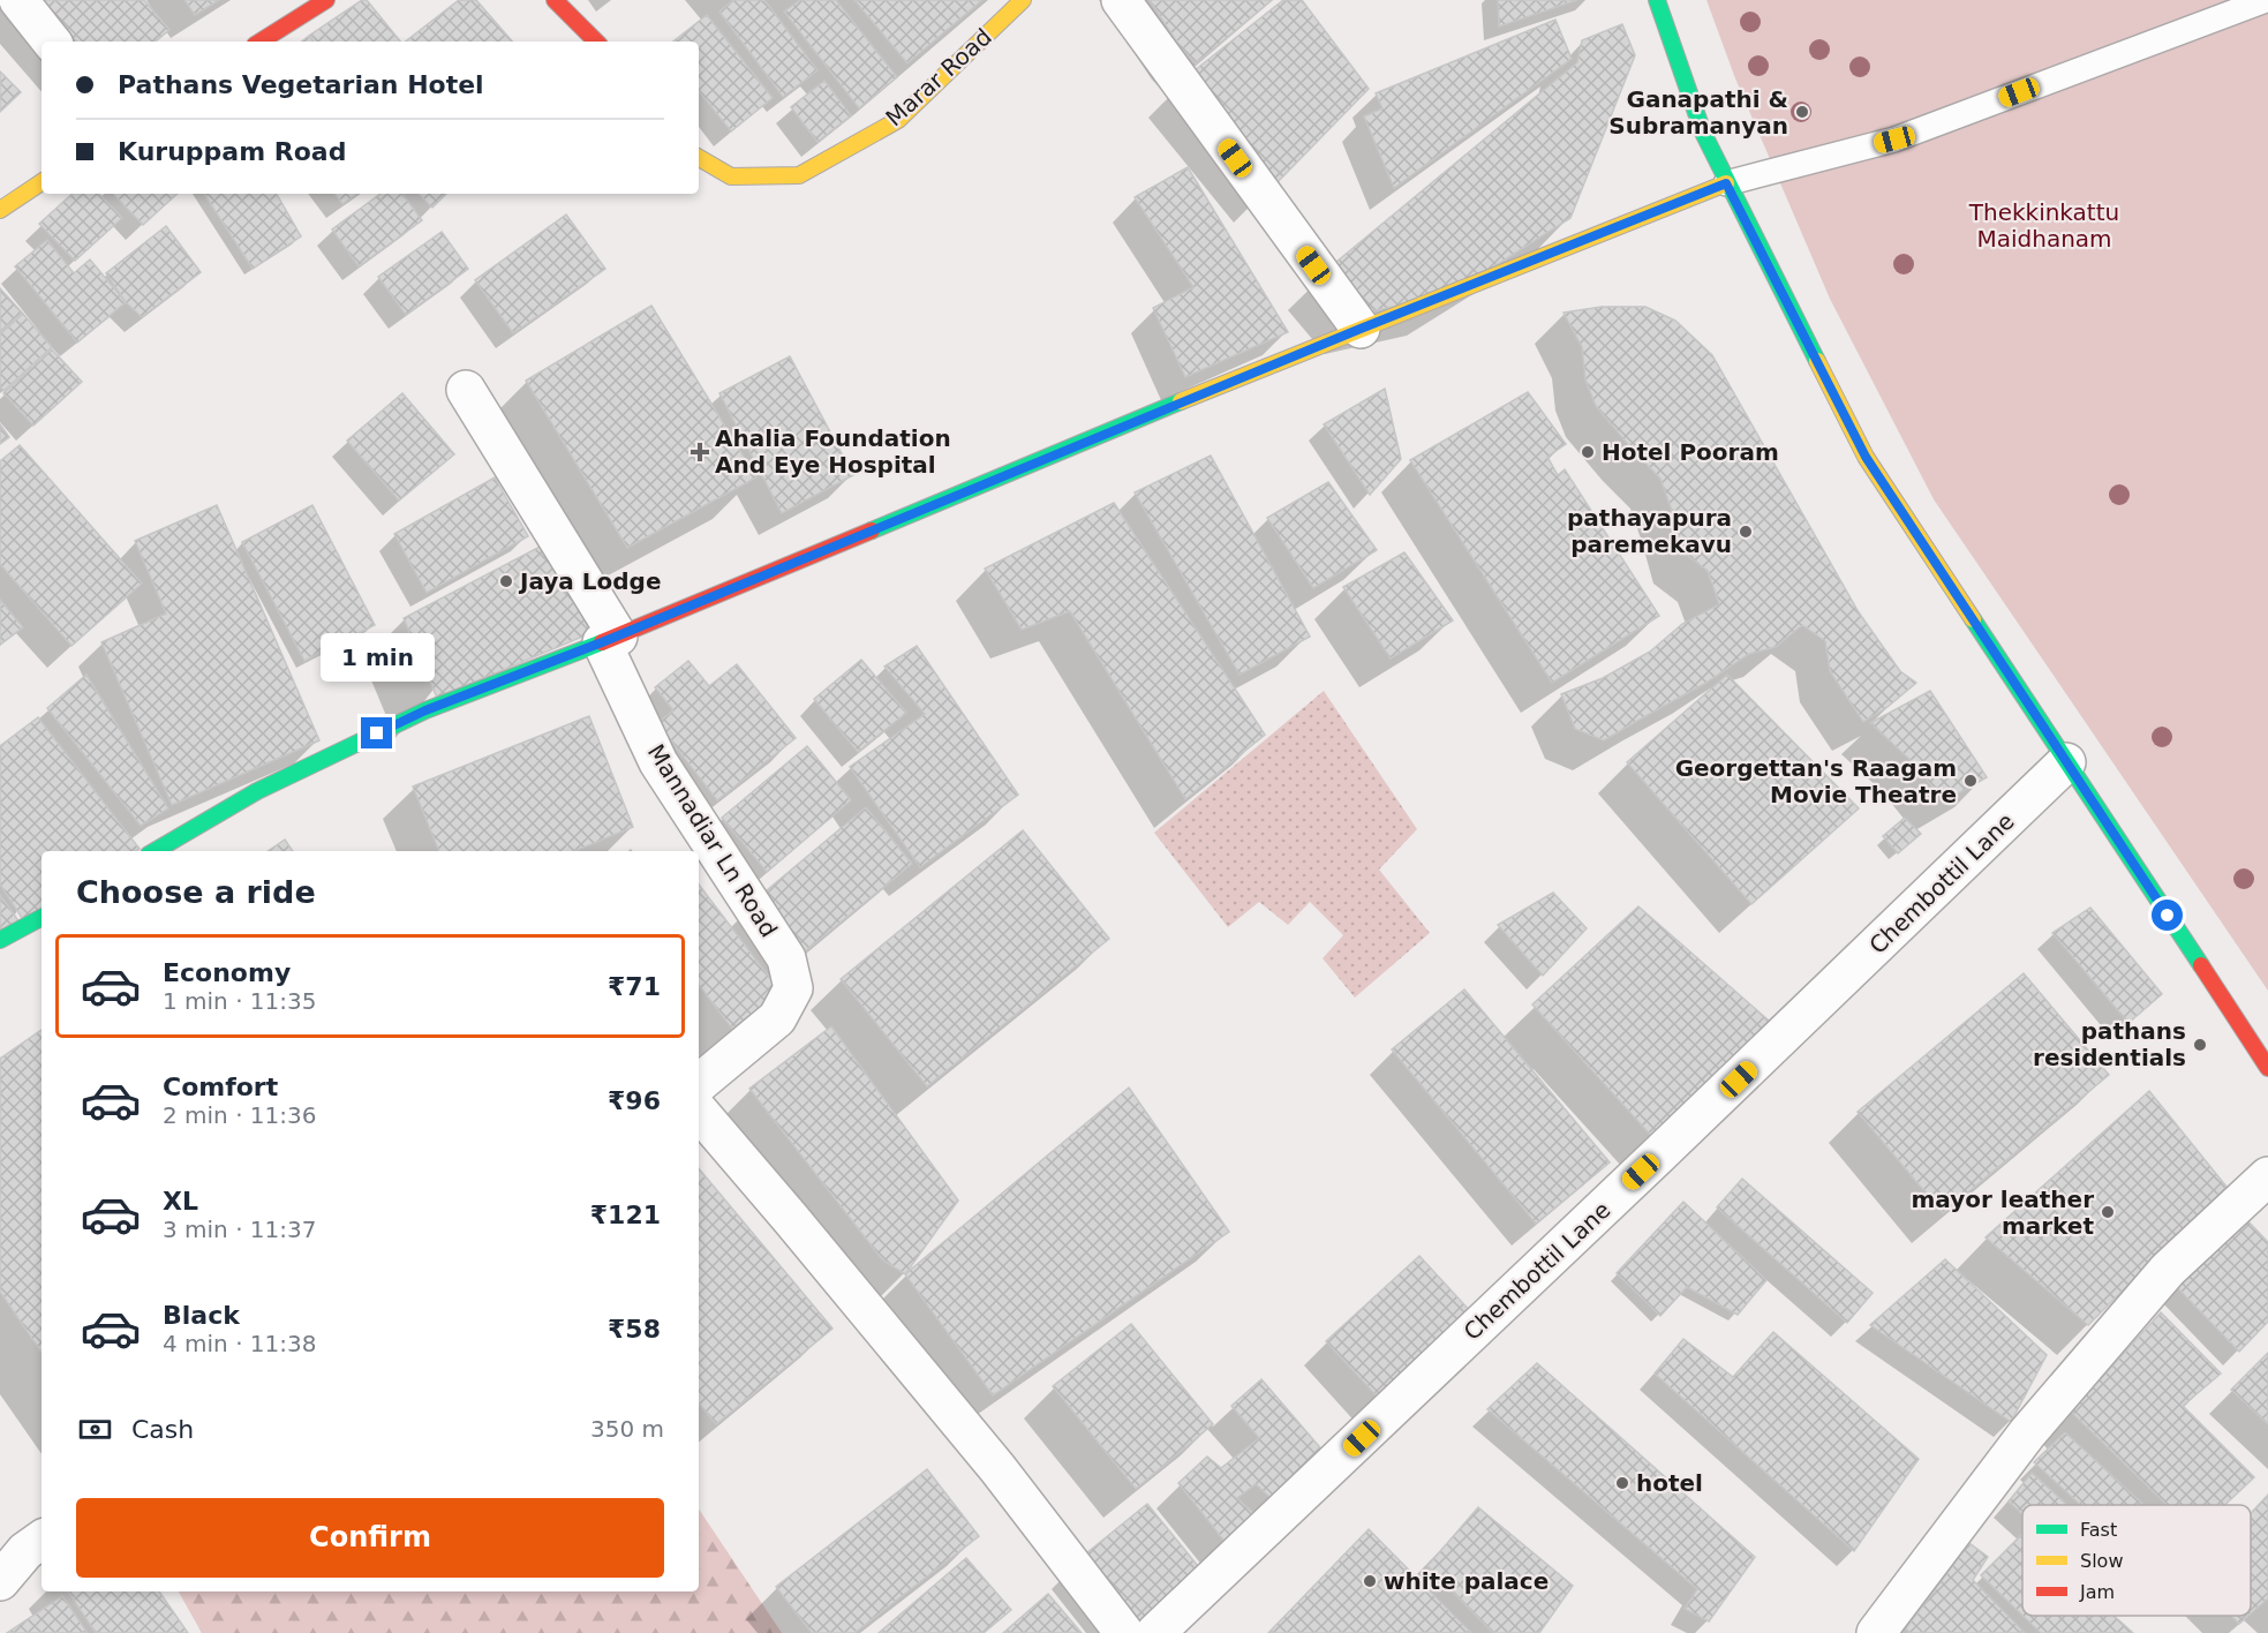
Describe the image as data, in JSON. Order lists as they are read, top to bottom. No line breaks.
{"streets":{"main road":["Marar Road"],"street":["Mannadiar Ln Road","Chembottil Lane"]},"parks":["Thekkinkattu Maidhanam"],"places":{"other":["Ganapathi & Subramanyan","Hotel Pooram","pathayapura paremekavu","Jaya Lodge","Georgettan's Raagam Movie Theatre","pathans residentials","mayor leather market","hotel","white palace"],"health":["Ahalia Foundation And Eye Hospital"]},"legend":["Fast","Slow","Jam"],"page":{"banner":["Pathans Vegetarian Hotel","Kuruppam Road"],"bubble":"1 min","heading":"Choose a ride","list":[{"name":"Economy","note":"1 min · 11:35","value":"₹71"},{"name":"Comfort","note":"2 min · 11:36","value":"₹96"},{"name":"XL","note":"3 min · 11:37","value":"₹121"},{"name":"Black","note":"4 min · 11:38","value":"₹58"}],"pay":["Cash","350 m"],"buttons":"Confirm"}}
